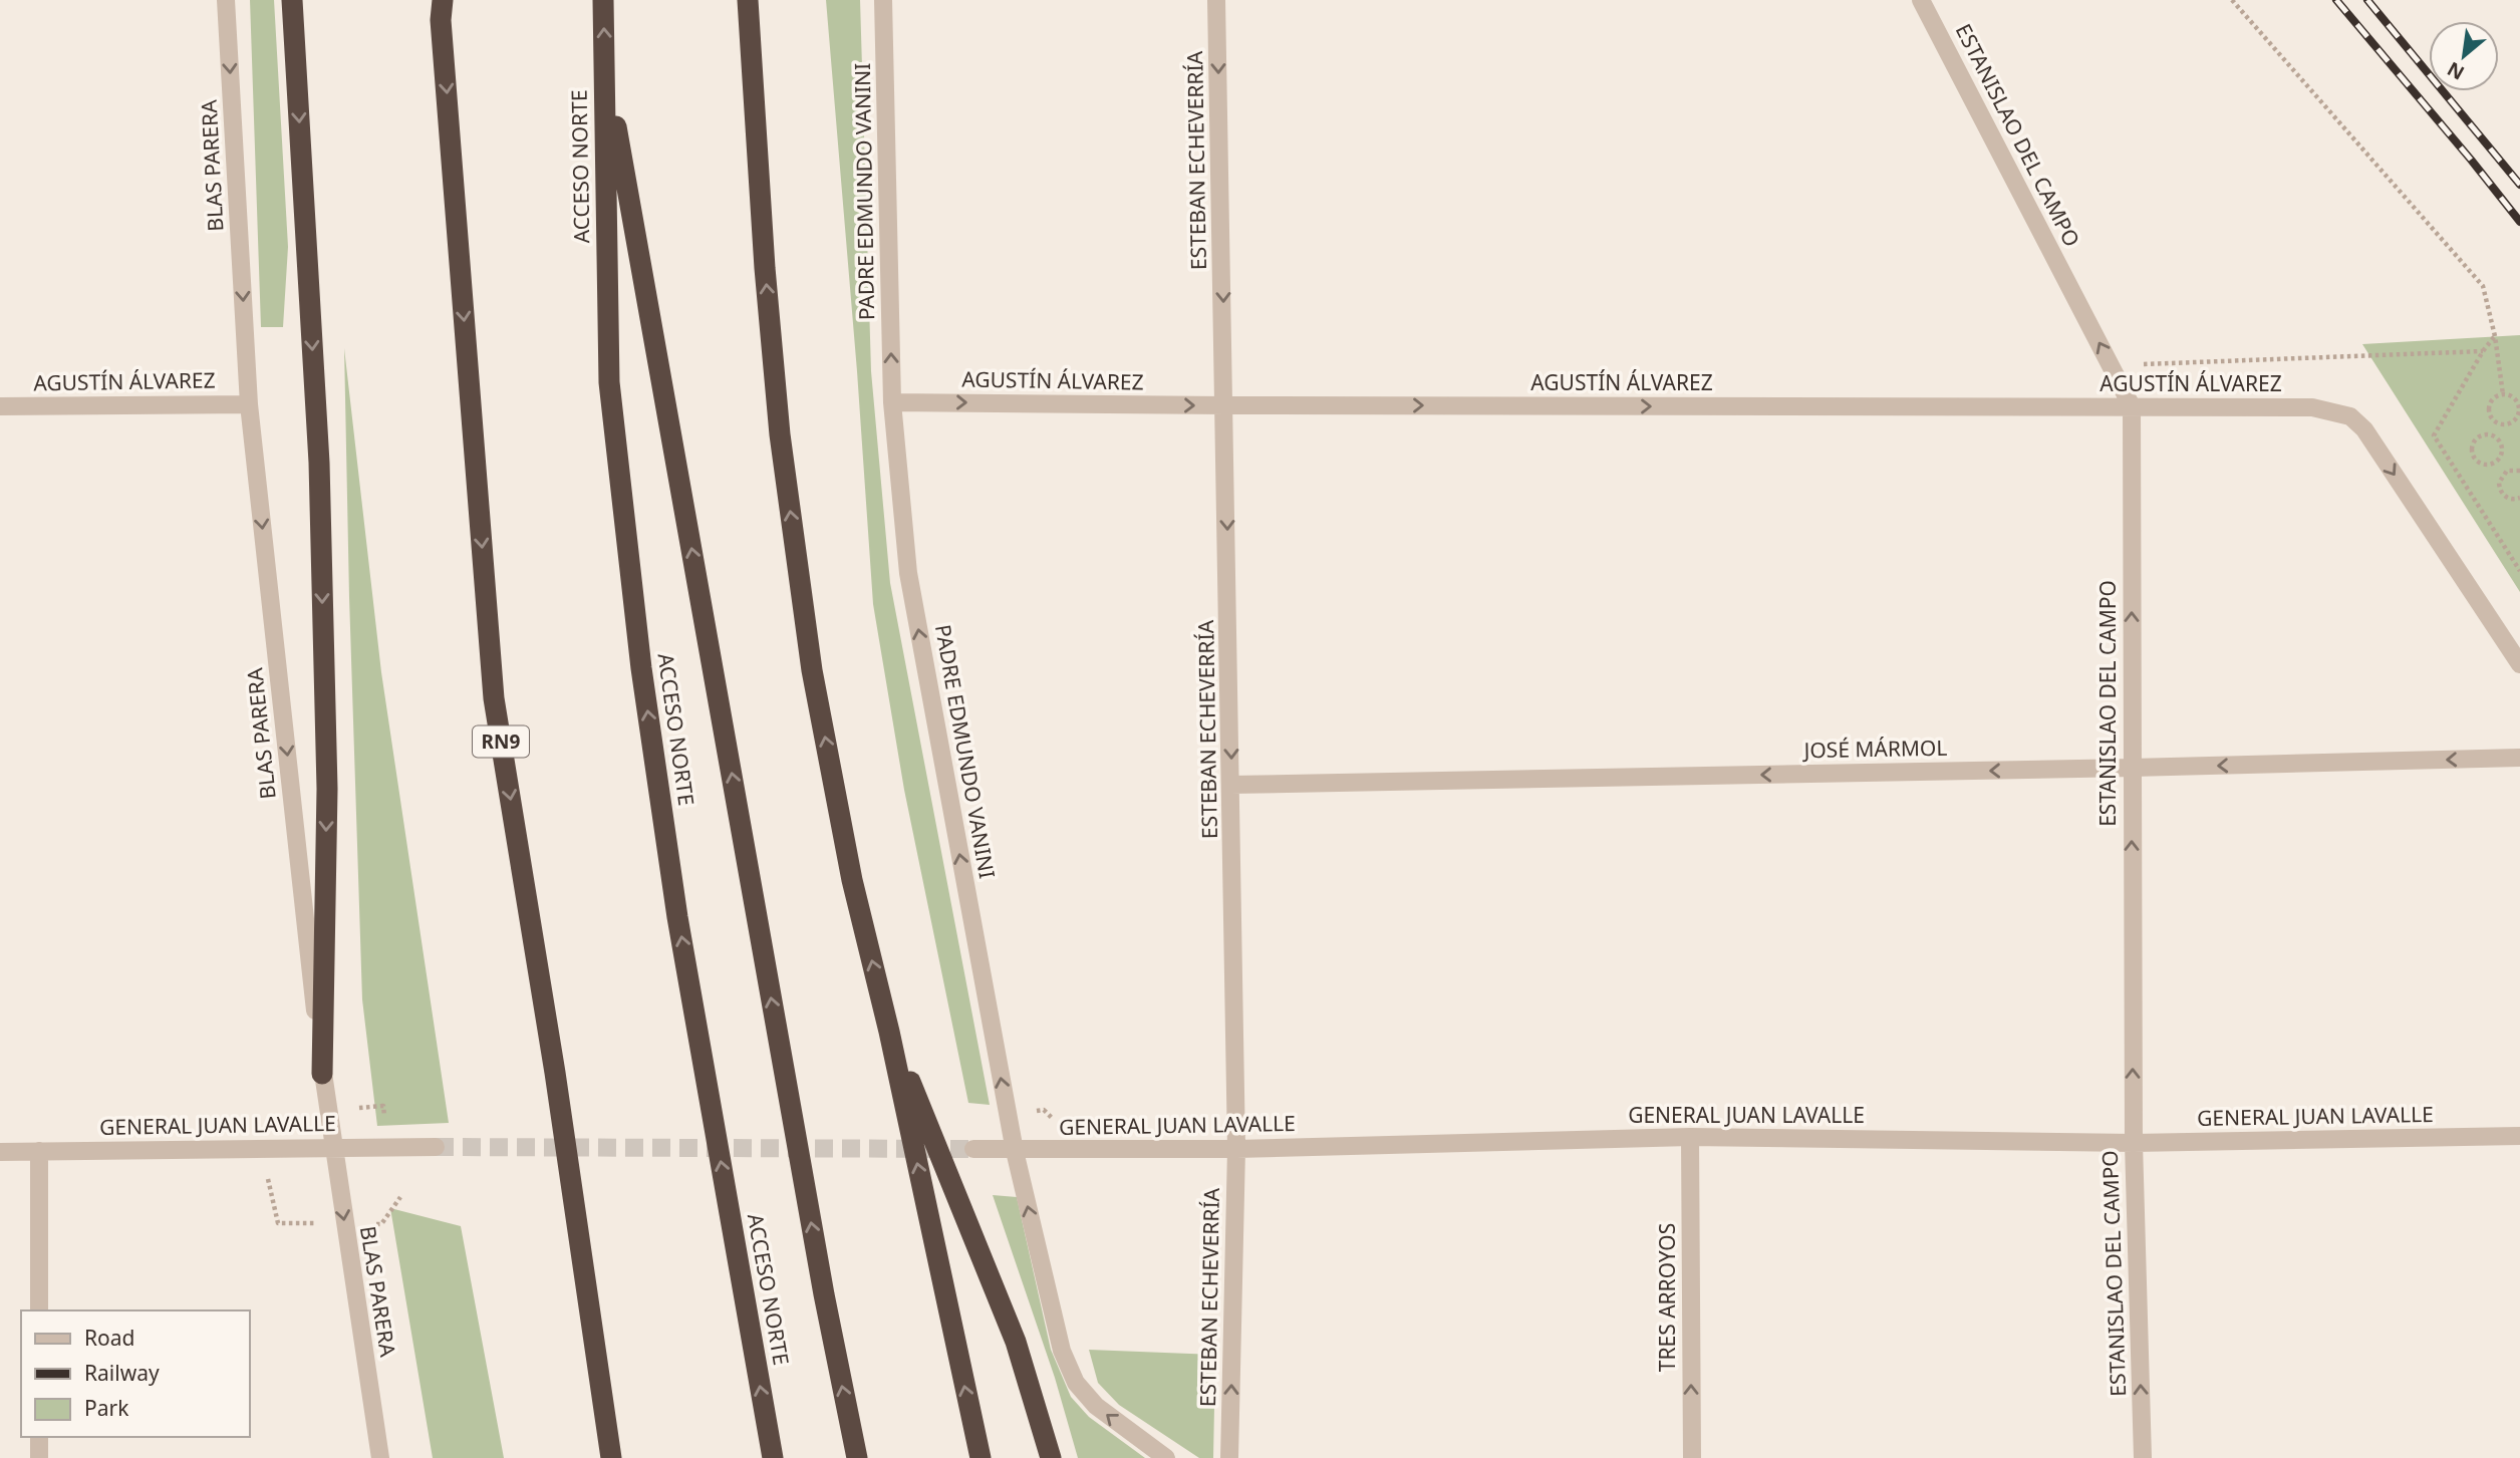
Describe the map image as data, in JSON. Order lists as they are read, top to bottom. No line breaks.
{"streets":{"highway":["ACCESO NORTE","RN9"],"street":["ESTANISLAO DEL CAMPO","ESTEBAN ECHEVERRÍA","BLAS PARERA","PADRE EDMUNDO VANINI","AGUSTÍN ÁLVAREZ","JOSÉ MÁRMOL","GENERAL JUAN LAVALLE","TRES ARROYOS"]},"crossings":[["ESTANISLAO DEL CAMPO","AGUSTÍN ÁLVAREZ"],["ESTANISLAO DEL CAMPO","JOSÉ MÁRMOL"],["ESTANISLAO DEL CAMPO","GENERAL JUAN LAVALLE"],["ESTEBAN ECHEVERRÍA","AGUSTÍN ÁLVAREZ"],["ESTEBAN ECHEVERRÍA","JOSÉ MÁRMOL"],["ESTEBAN ECHEVERRÍA","GENERAL JUAN LAVALLE"],["BLAS PARERA","AGUSTÍN ÁLVAREZ"],["BLAS PARERA","GENERAL JUAN LAVALLE"],["PADRE EDMUNDO VANINI","AGUSTÍN ÁLVAREZ"],["PADRE EDMUNDO VANINI","GENERAL JUAN LAVALLE"],["GENERAL JUAN LAVALLE","TRES ARROYOS"]],"one_way":["ESTANISLAO DEL CAMPO","BLAS PARERA","PADRE EDMUNDO VANINI","AGUSTÍN ÁLVAREZ","JOSÉ MÁRMOL","TRES ARROYOS"],"legend":["Road","Railway","Park"],"north":"bottom left"}
